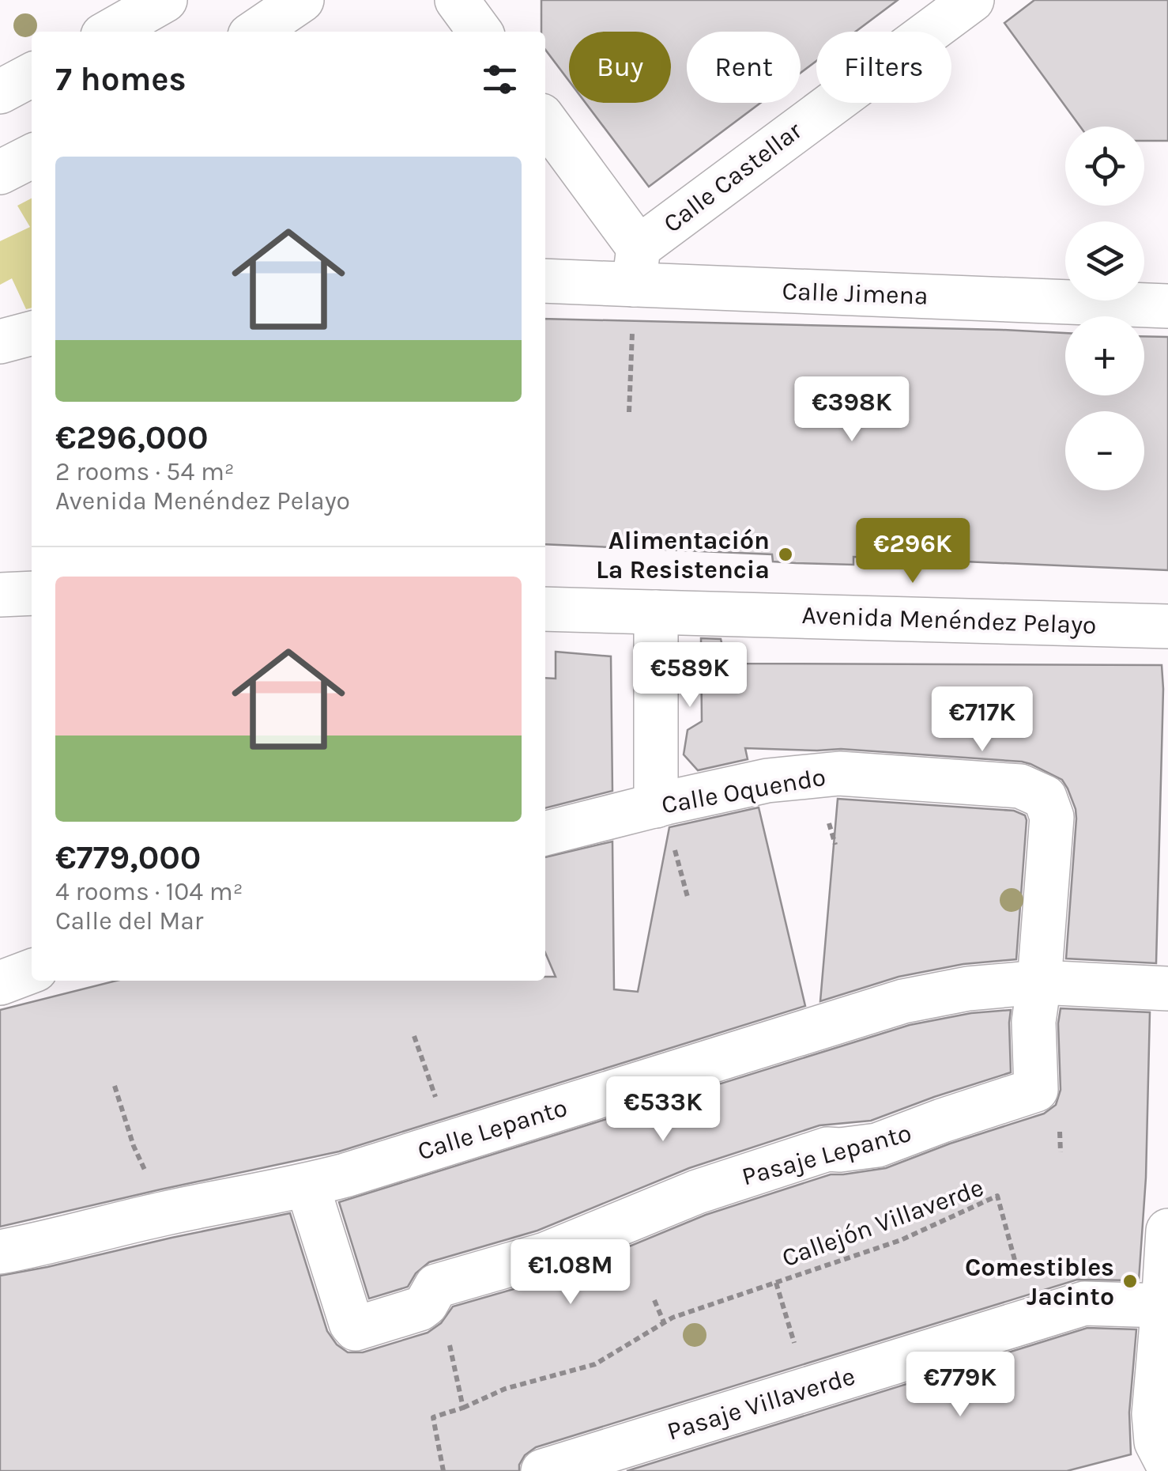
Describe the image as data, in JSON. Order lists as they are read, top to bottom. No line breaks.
{"streets":{"street":["Calle Castellar","Calle Jimena","Avenida Menéndez Pelayo","Calle Oquendo","Calle Lepanto","Pasaje Lepanto","Pasaje Villaverde"],"path":["Callejón Villaverde"]},"crossings":[["Calle Castellar","Calle Jimena"],["Calle Oquendo","Calle Lepanto"],["Calle Oquendo","Pasaje Lepanto"],["Calle Lepanto","Pasaje Lepanto"],["Callejón Villaverde","Pasaje Villaverde"]],"places":["Alimentación La Resistencia","Comestibles Jacinto"],"page":{"chip":["Buy","Rent","Filters"],"heading":"7 homes","map_buttons":["+","−"],"list":[{"name":"€296,000","note":"2 rooms · 54 m² · Avenida Menéndez Pelayo"},{"name":"€779,000","note":"4 rooms · 104 m² · Calle del Mar"}],"price":["€398K","€296K","€589K","€717K","€533K","€1.08M","€779K"]}}
